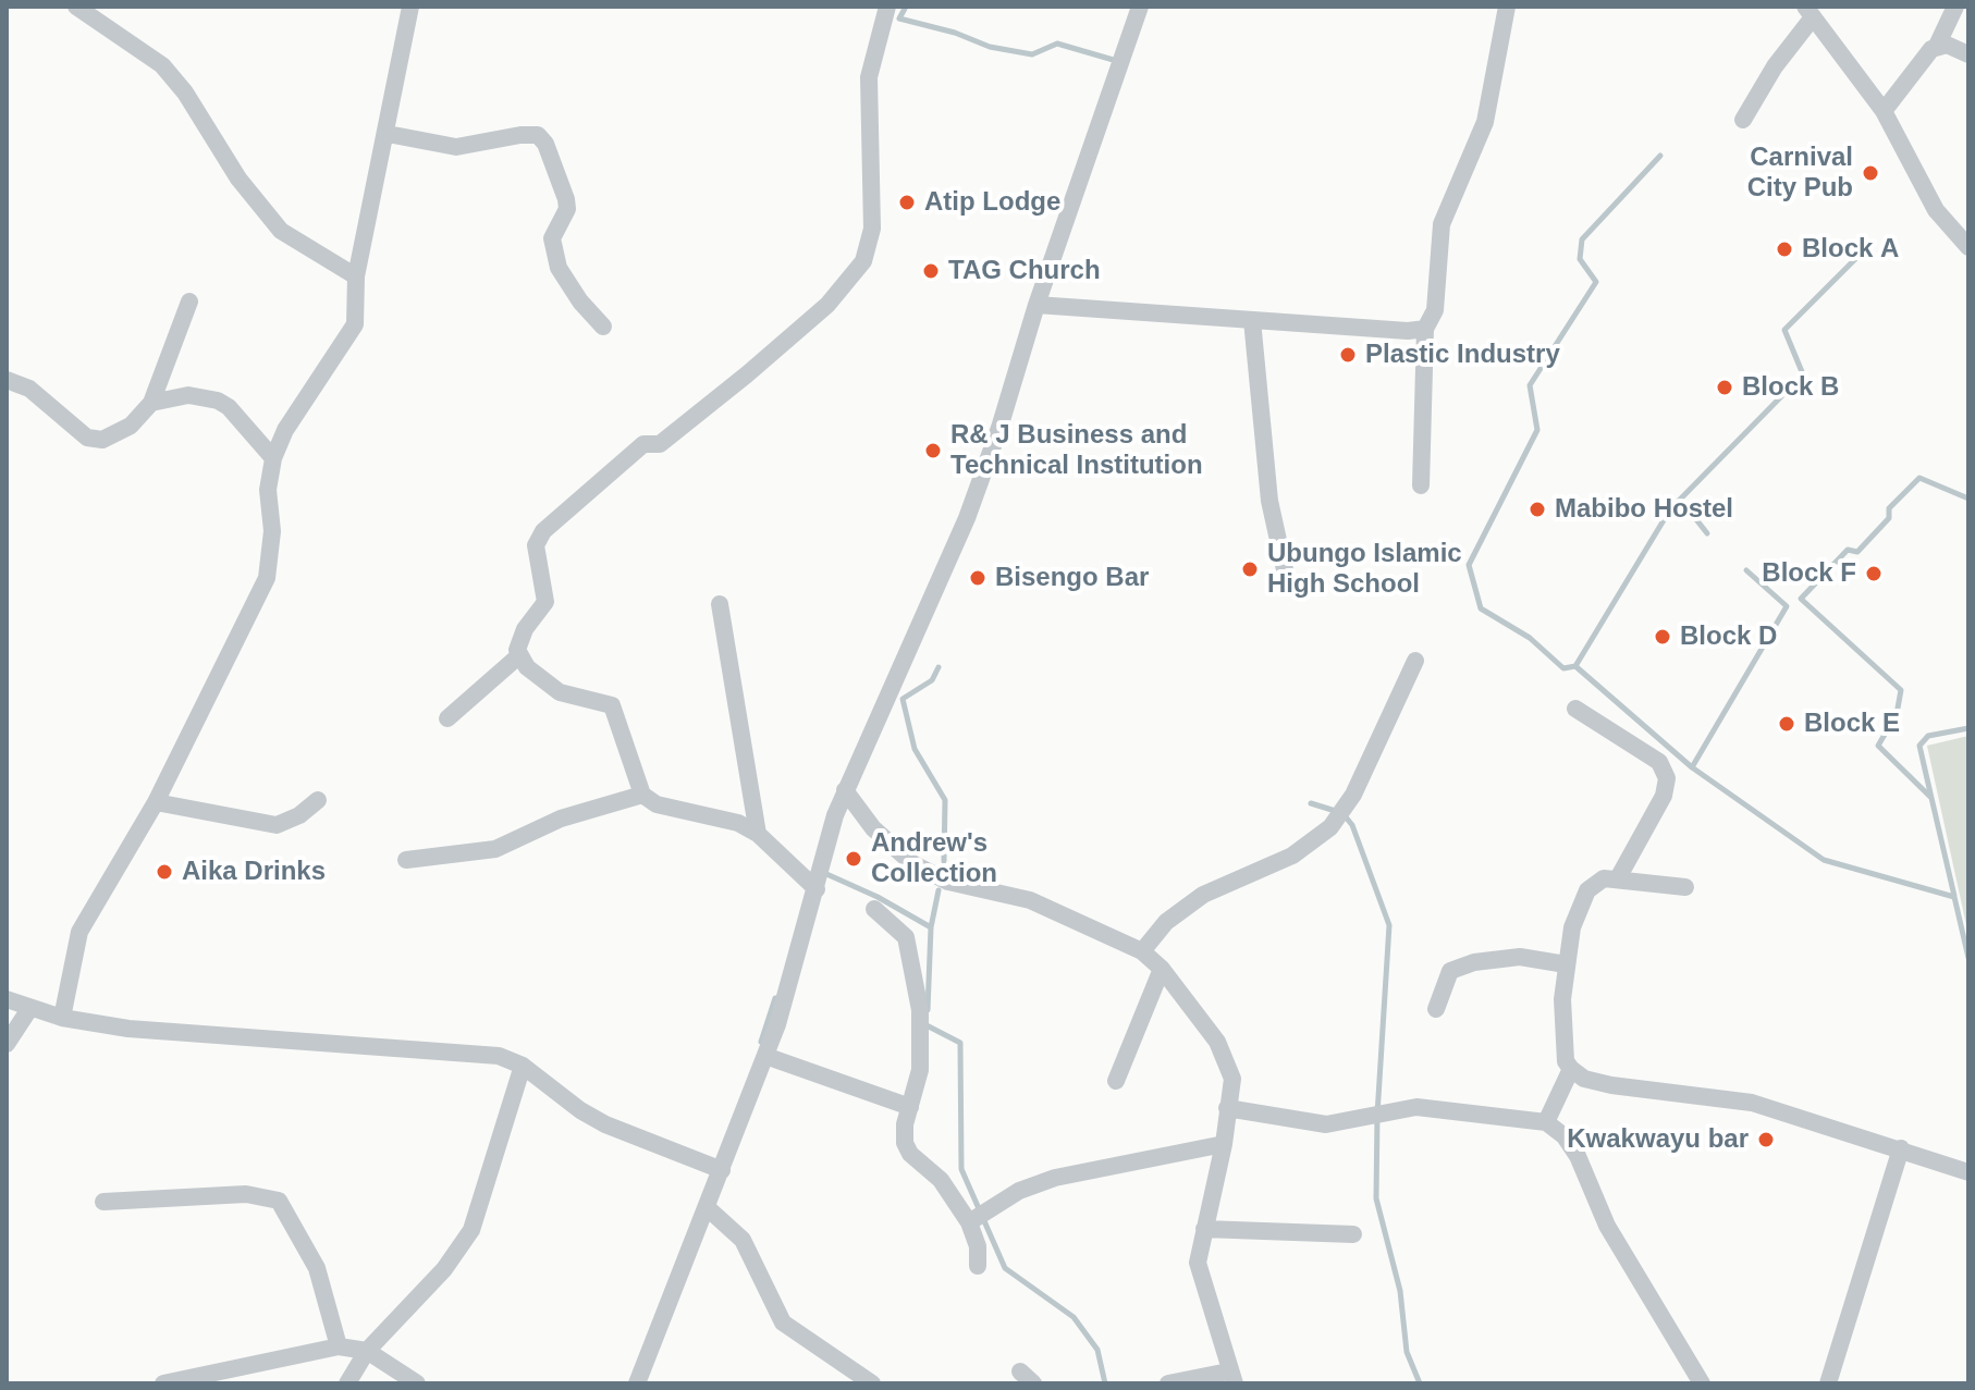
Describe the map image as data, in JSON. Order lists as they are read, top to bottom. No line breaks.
{"places":["Carnival City Pub","Atip Lodge","Block A","TAG Church","Plastic Industry","Block B","R& J Business and Technical Institution","Mabibo Hostel","Ubungo Islamic High School","Block F","Bisengo Bar","Block D","Block E","Andrew's Collection","Aika Drinks","Kwakwayu bar"]}
